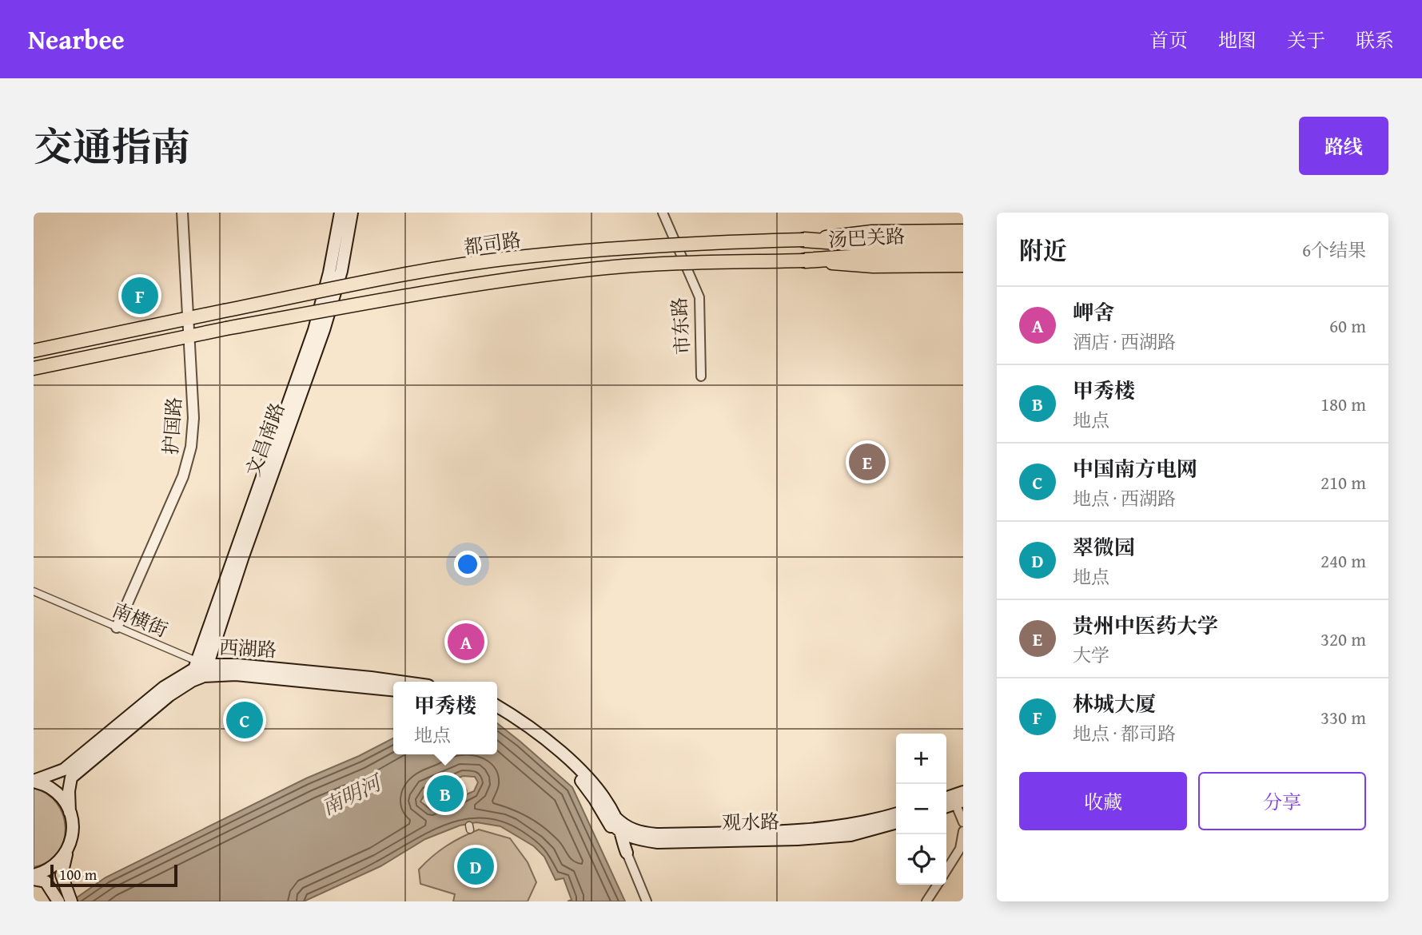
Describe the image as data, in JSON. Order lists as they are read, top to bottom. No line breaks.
{"streets":{"highway":["汤巴关路"],"main road":["都司路","文昌南路","西湖路","观水路"],"street":["市东路","护国路","南横街"]},"crossings":[["汤巴关路","都司路"],["都司路","护国路"],["护国路","南横街"],["文昌南路","南横街"],["文昌南路","西湖路"],["南横街","西湖路"]],"water":["南明河"],"scale_bar":"100 m","page":{"header":"Nearbee","nav":["首页","地图","关于","联系"],"title":"交通指南","buttons":["路线",["收藏","分享"]],"heading":["附近","6个结果"],"pins":["F","E","A","C","B","D"],"list":[{"mark":"A","name":"岬舍","note":"酒店 · 西湖路","value":"60 m"},{"mark":"B","name":"甲秀楼","note":"地点","value":"180 m"},{"mark":"C","name":"中国南方电网","note":"地点 · 西湖路","value":"210 m"},{"mark":"D","name":"翠微园","note":"地点","value":"240 m"},{"mark":"E","name":"贵州中医药大学","note":"大学","value":"320 m"},{"mark":"F","name":"林城大厦","note":"地点 · 都司路","value":"330 m"}],"popup":["甲秀楼","地点"],"map_buttons":["+","−"],"scale":"100 m"}}
